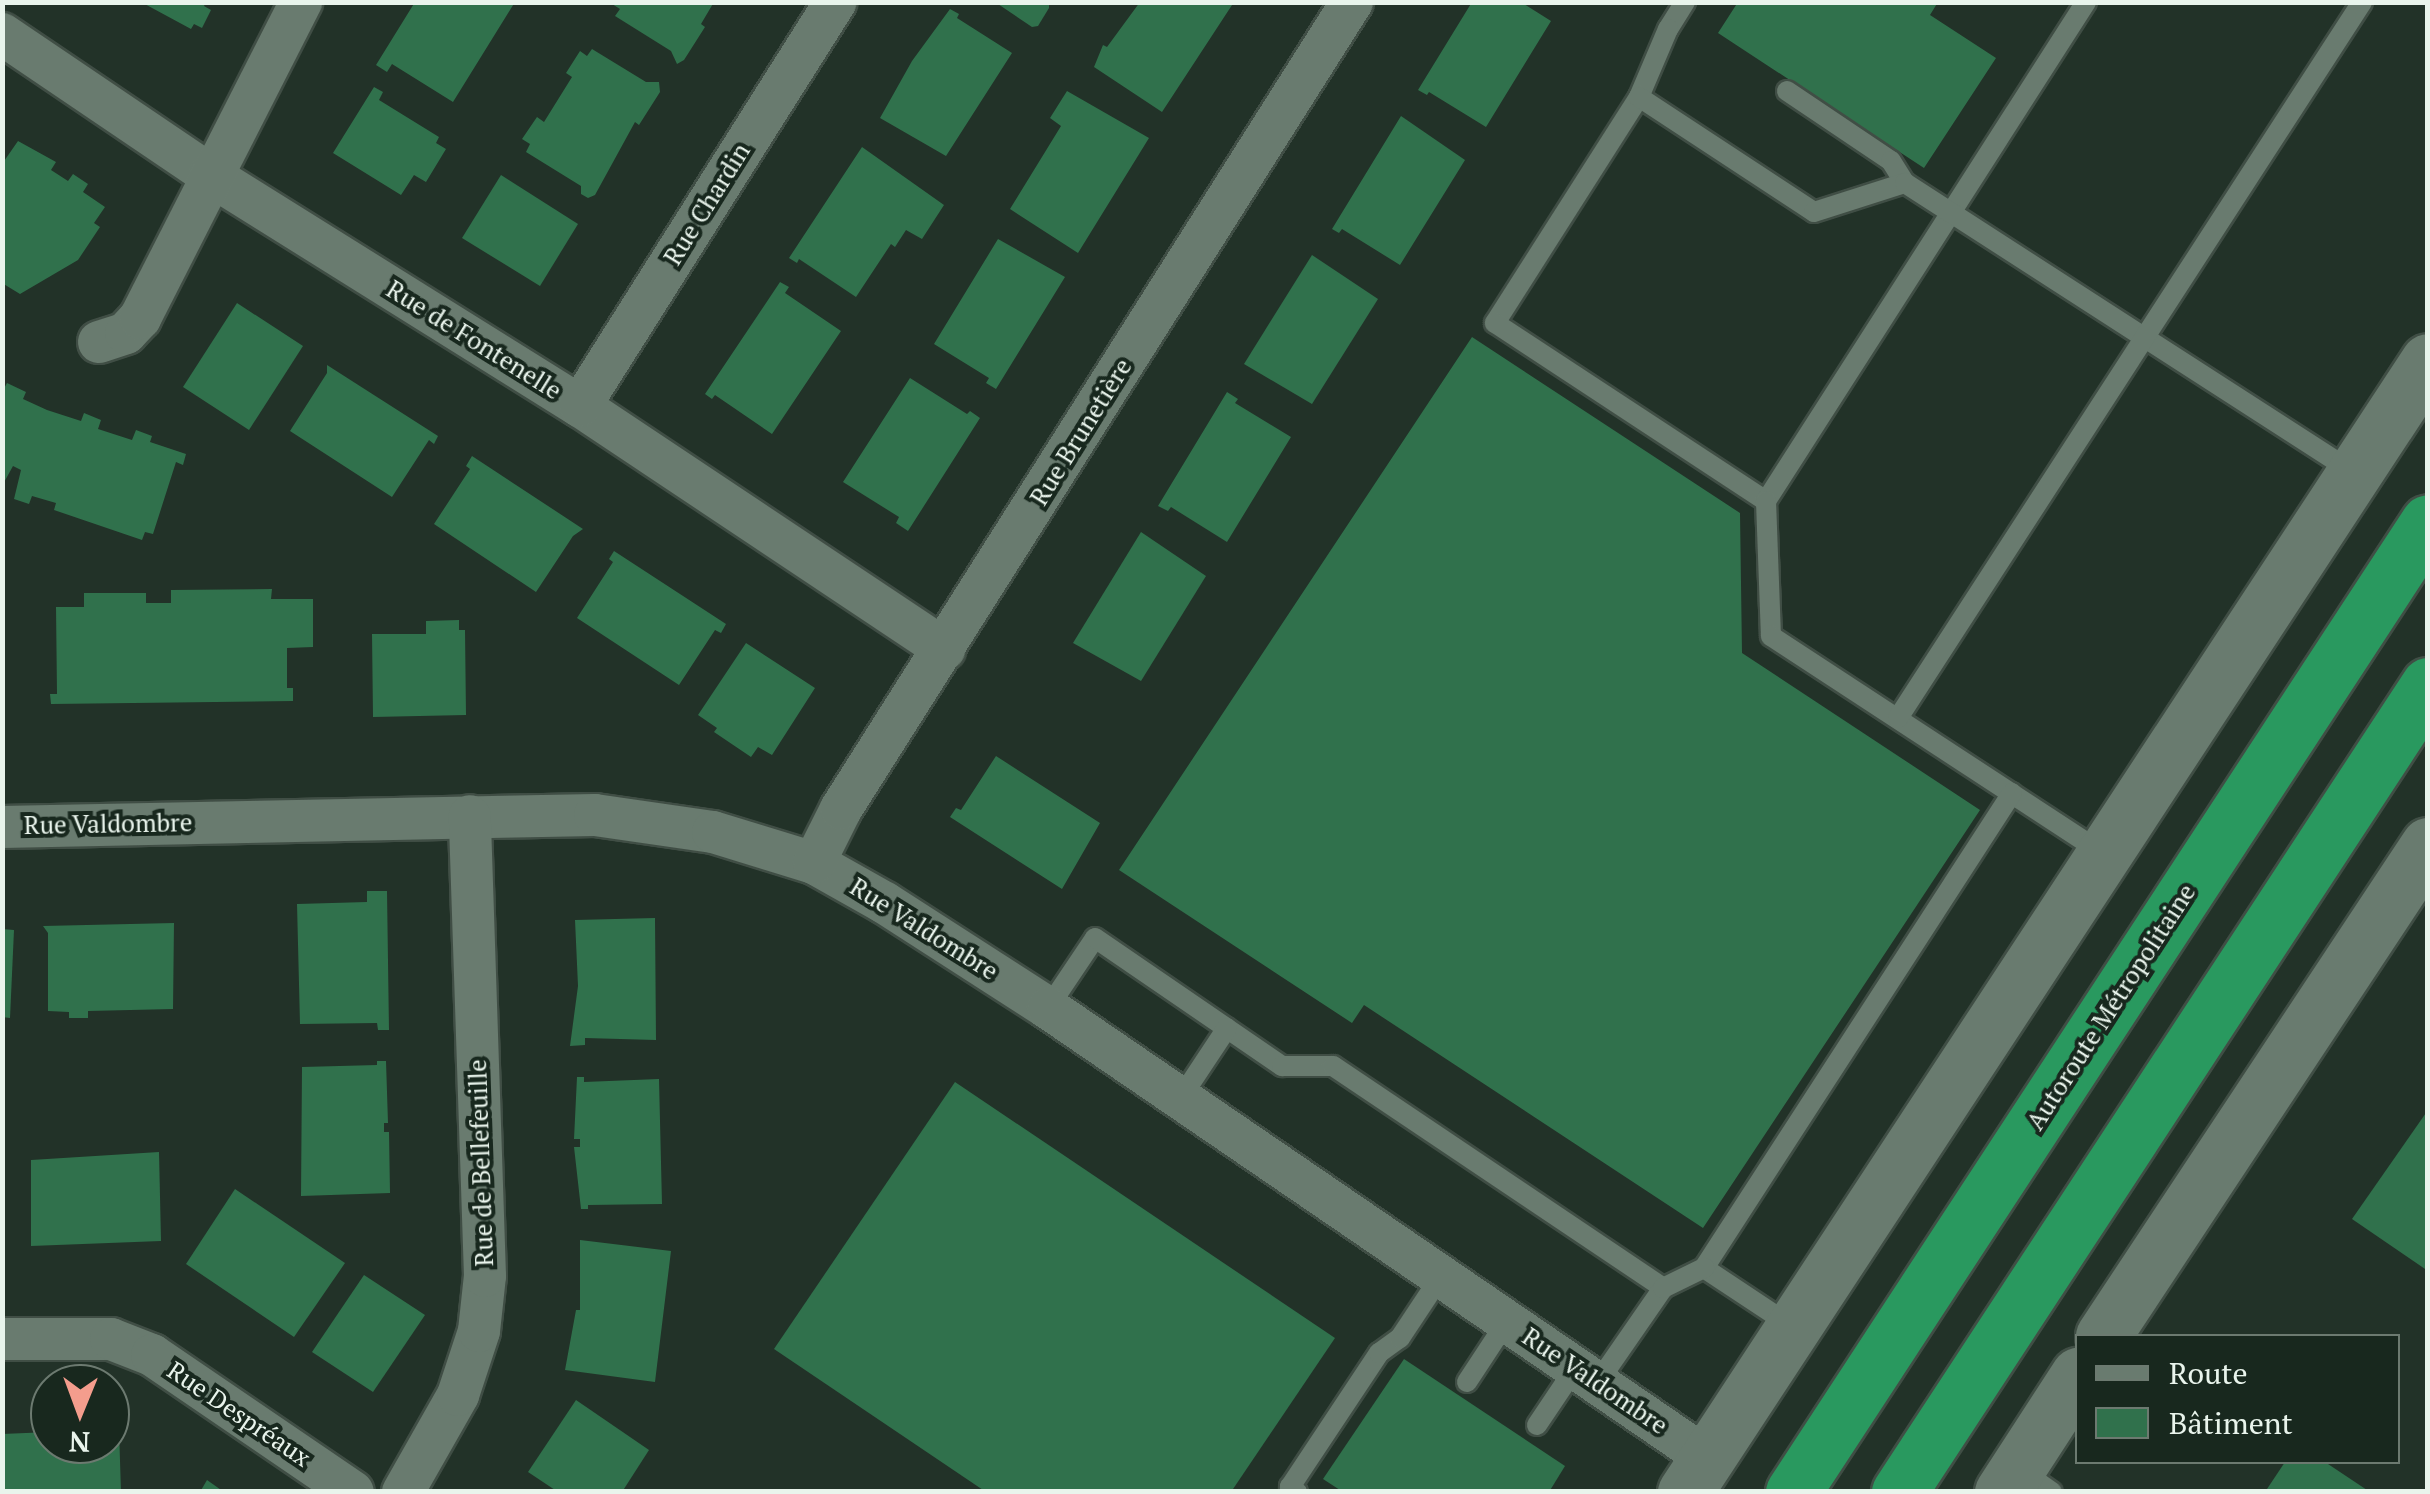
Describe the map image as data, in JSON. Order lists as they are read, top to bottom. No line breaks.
{"streets":{"highway":["Autoroute Métropolitaine"],"street":["Rue Chardin","Rue de Fontenelle","Rue Brunetière","Rue Valdombre","Rue de Bellefeuille","Rue Despréaux"]},"crossings":[["Rue Chardin","Rue de Fontenelle"],["Rue de Fontenelle","Rue Brunetière"],["Rue Brunetière","Rue Valdombre"],["Rue Valdombre","Rue de Bellefeuille"]],"legend":["Route","Bâtiment"],"north":"bottom"}
